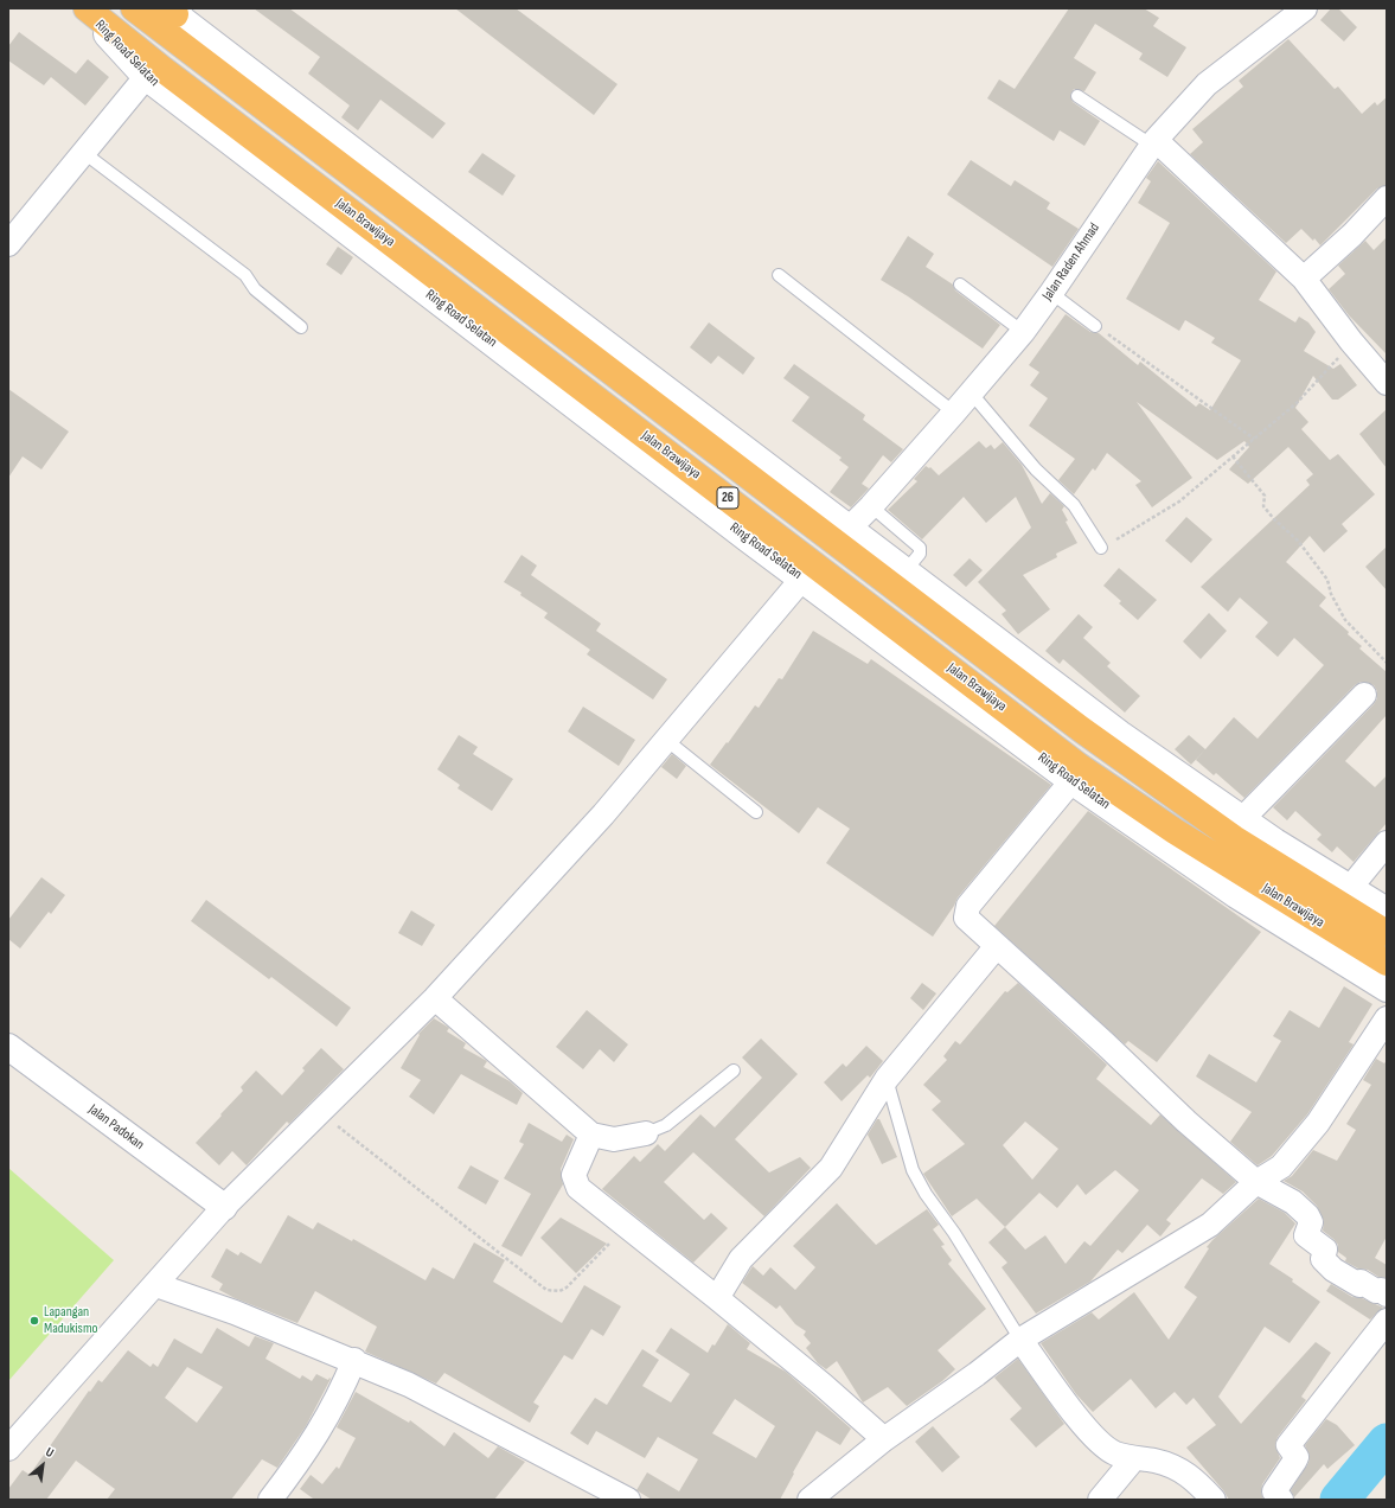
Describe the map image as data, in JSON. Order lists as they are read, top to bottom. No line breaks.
{"streets":{"highway":["Jalan Brawijaya","26"],"street":["Ring Road Selatan","Jalan Raden Ahmad","Jalan Padokan"]},"crossings":[["Ring Road Selatan","Jalan Brawijaya"]],"places":["Lapangan Madukismo"],"north":"top right"}
